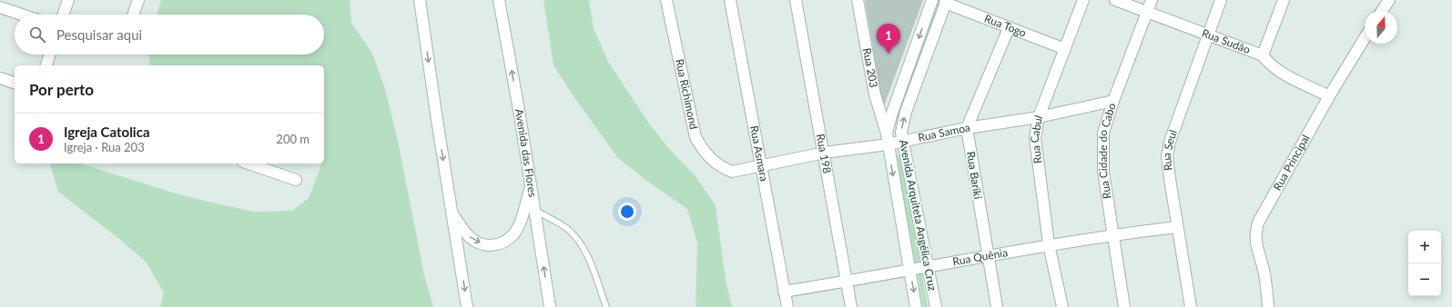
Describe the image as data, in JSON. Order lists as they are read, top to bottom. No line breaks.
{"streets":{"street":["Rua Togo","Rua Sudão","Rua 203","Rua Richimond","Rua Samoa","Rua Cabul","Rua Cidade do Cabo","Rua Seul","Avenida das Flores","Rua Asmara","Rua 198","Rua Principal","Rua Bariki","Avenida Arquiteta Angélica Cruz","Rua Quênia"]},"crossings":[["Rua Togo","Rua Cabul"],["Rua Togo","Avenida Arquiteta Angélica Cruz"],["Rua Sudão","Rua Cidade do Cabo"],["Rua Sudão","Rua Seul"],["Rua Sudão","Rua Principal"],["Rua 203","Rua Samoa"],["Rua 203","Avenida Arquiteta Angélica Cruz"],["Rua Richimond","Rua Samoa"],["Rua Samoa","Rua Cabul"],["Rua Samoa","Rua Cidade do Cabo"],["Rua Samoa","Rua Asmara"],["Rua Samoa","Rua 198"],["Rua Samoa","Rua Bariki"],["Rua Samoa","Avenida Arquiteta Angélica Cruz"],["Rua Cabul","Rua Quênia"],["Rua Cidade do Cabo","Rua Quênia"],["Rua Seul","Rua Quênia"],["Rua Asmara","Rua Quênia"],["Rua 198","Rua Quênia"],["Rua Bariki","Rua Quênia"],["Avenida Arquiteta Angélica Cruz","Rua Quênia"]],"north":"top","page":{"search":"Pesquisar aqui","pins":"1","heading":"Por perto","list":[{"mark":"1","name":"Igreja Catolica","note":"Igreja · Rua 203","value":"200 m"}],"map_buttons":["+","−"]}}
